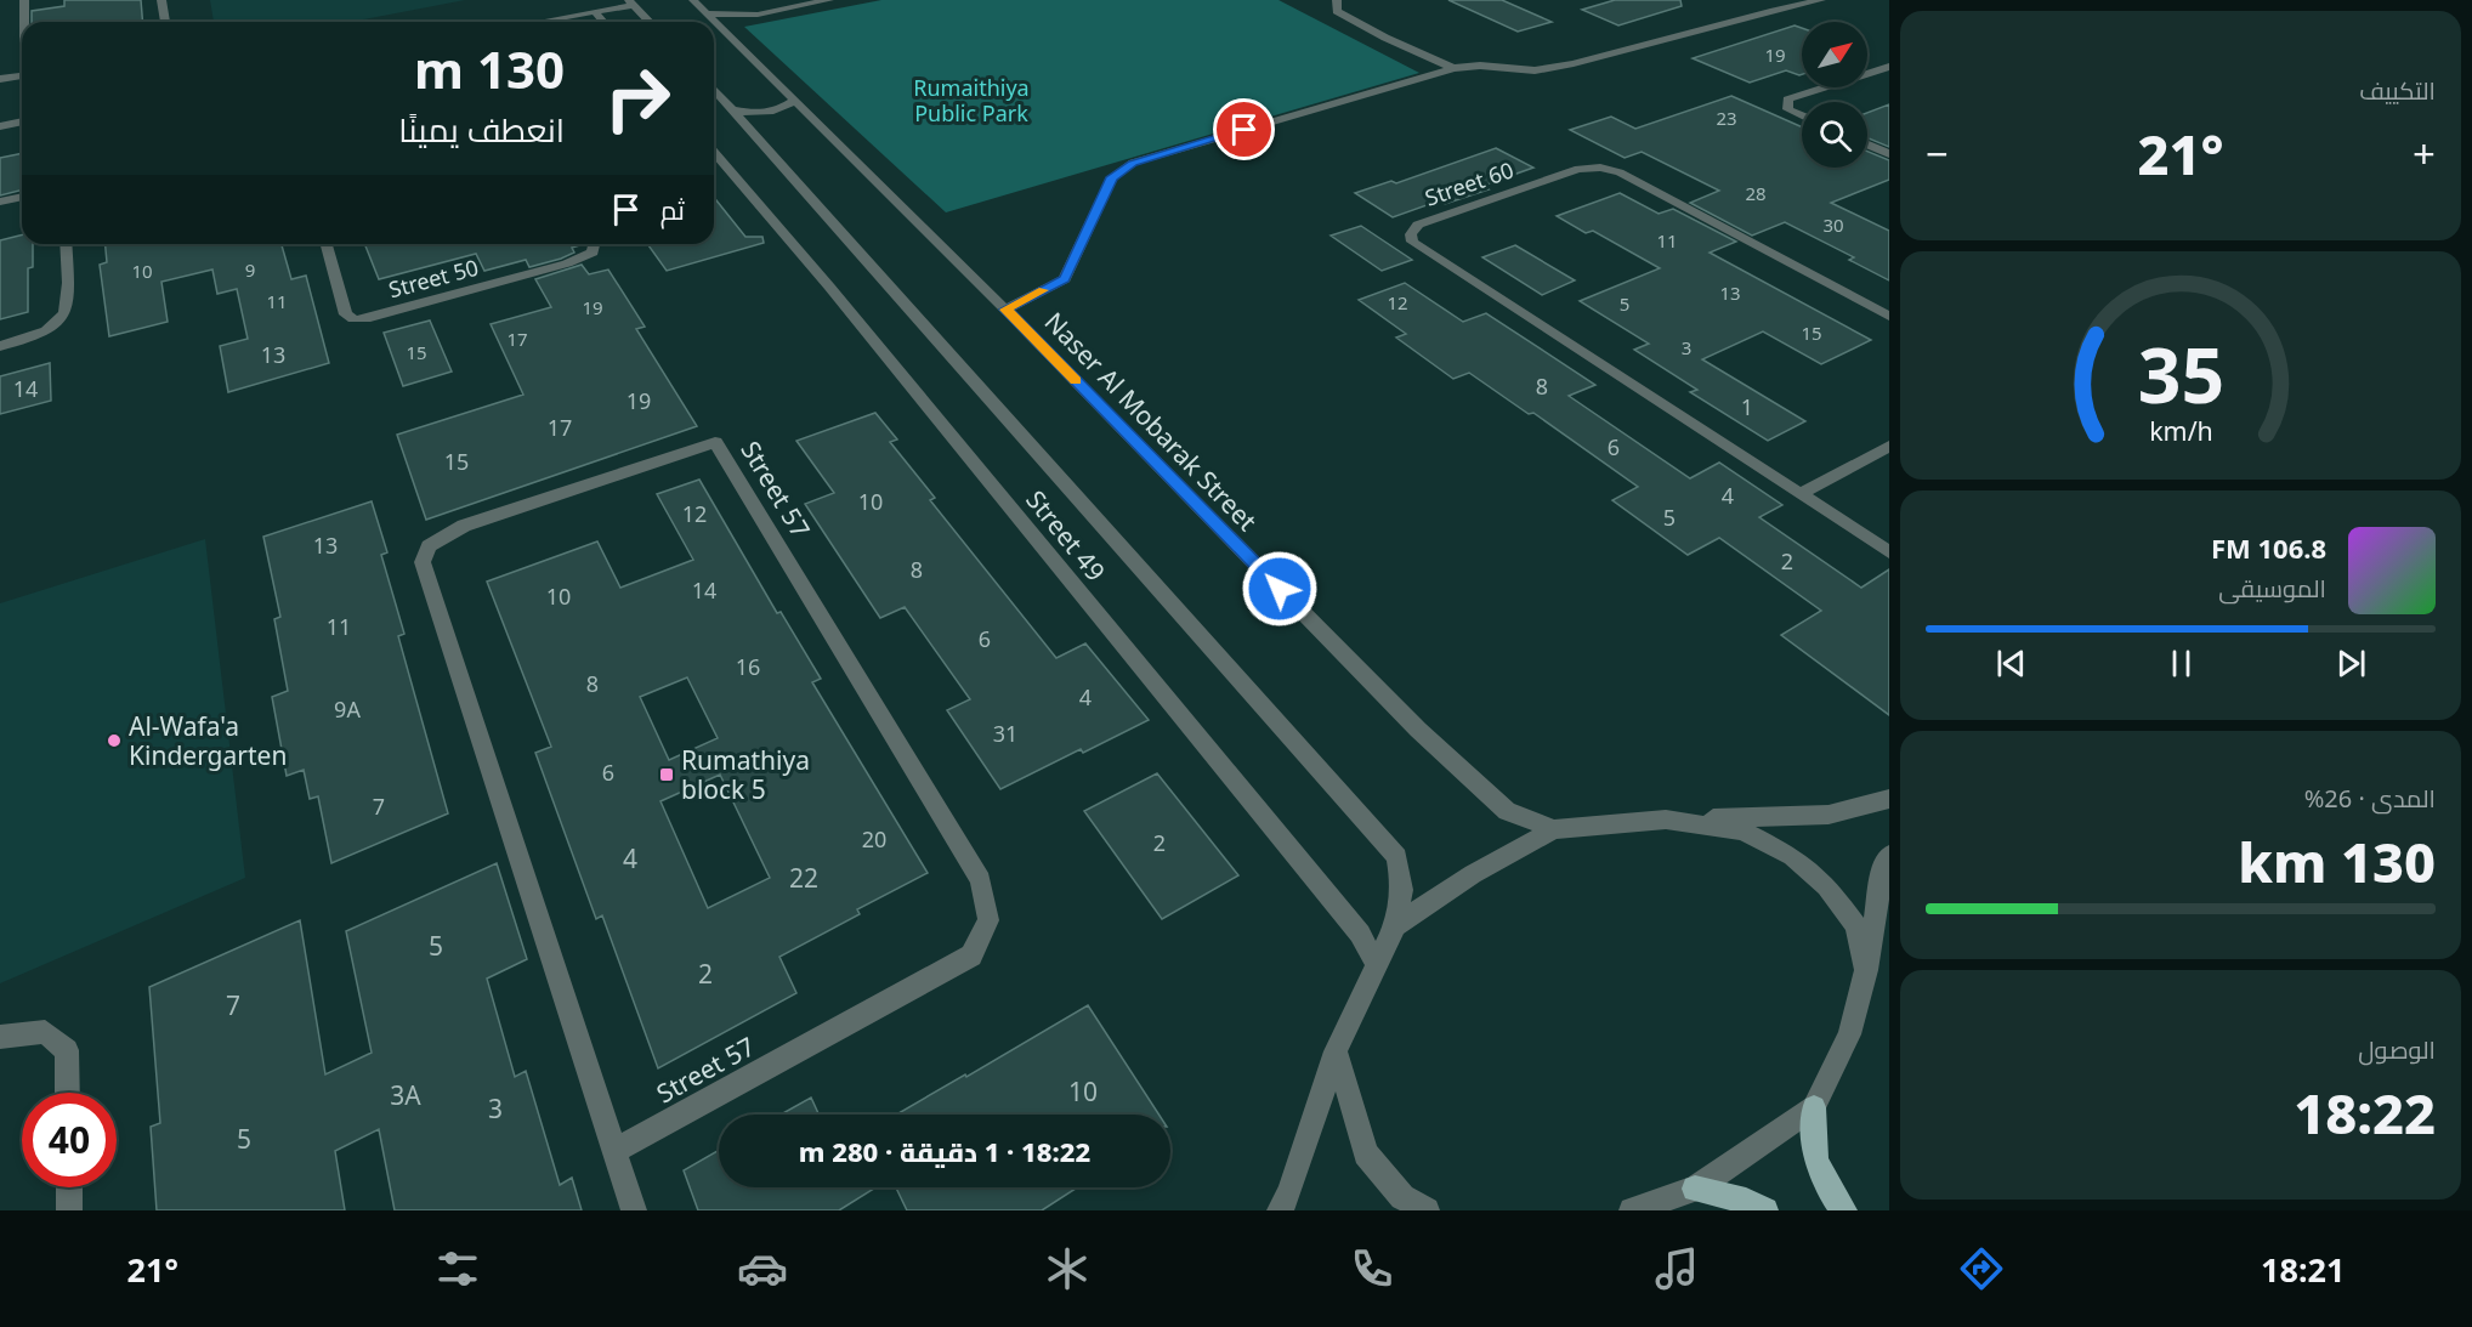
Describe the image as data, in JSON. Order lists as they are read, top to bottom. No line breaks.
{"streets":{"street":["Street 60","Street 50","Naser Al Mobarak Street","Street 57","Street 49"]},"parks":["Rumaithiya Public Park"],"places":{"other":["Al-Wafa'a Kindergarten"],"transit":["Rumathiya block 5"]},"house_numbers":["19","23","28","30","11","9","10","13","11","12","5","19","15","17","3","15","13","8","14","19","1","17","6","15","4","10","12","5","13","2","8","14","10","11","6","16","8","4","9A","31","6","7","20","2","4","22","5","2","7","10","3A","3","5"],"north":"top right","page":{"tile":["التكييف",["المدى · 26%","130 km"],["الوصول","18:22"]],"turn":["130 m","انعطف يمينًا"],"heat":["−","21°","+"],"then":"ثم","song":["106.8 FM","الموسيقى"],"limit":"40","trip":"18:22 · 1 دقيقة · 280 m","tabs":["18:21","21°"],"gauge":["35","km/h"]}}
